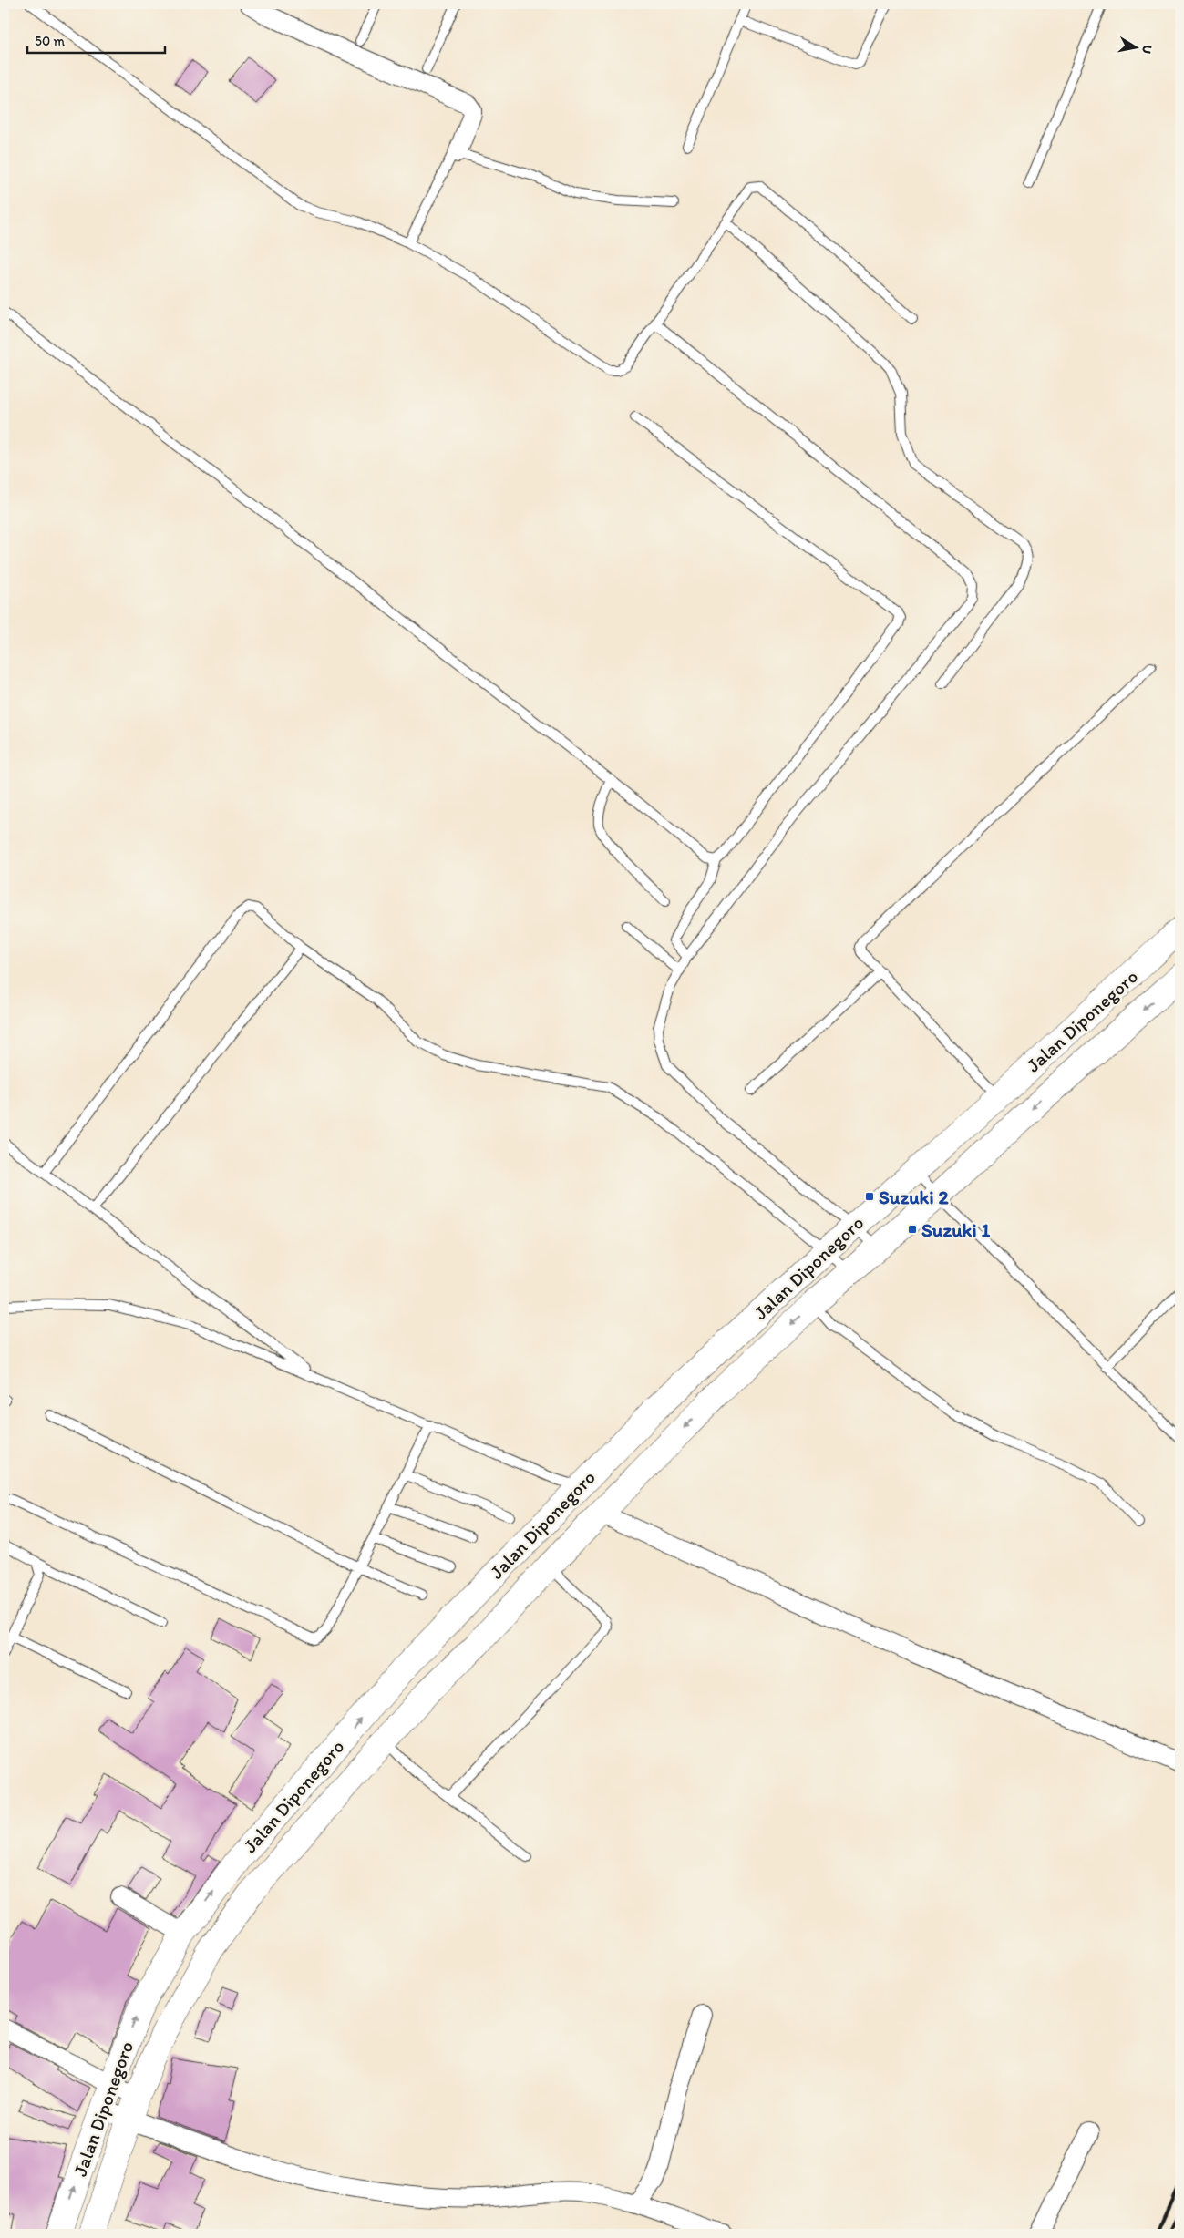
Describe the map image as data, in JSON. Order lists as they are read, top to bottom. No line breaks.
{"streets":{"highway":["Jalan Diponegoro"]},"places":{"transit":["Suzuki 2","Suzuki 1"]},"scale_bar":"50 m","north":"right"}
